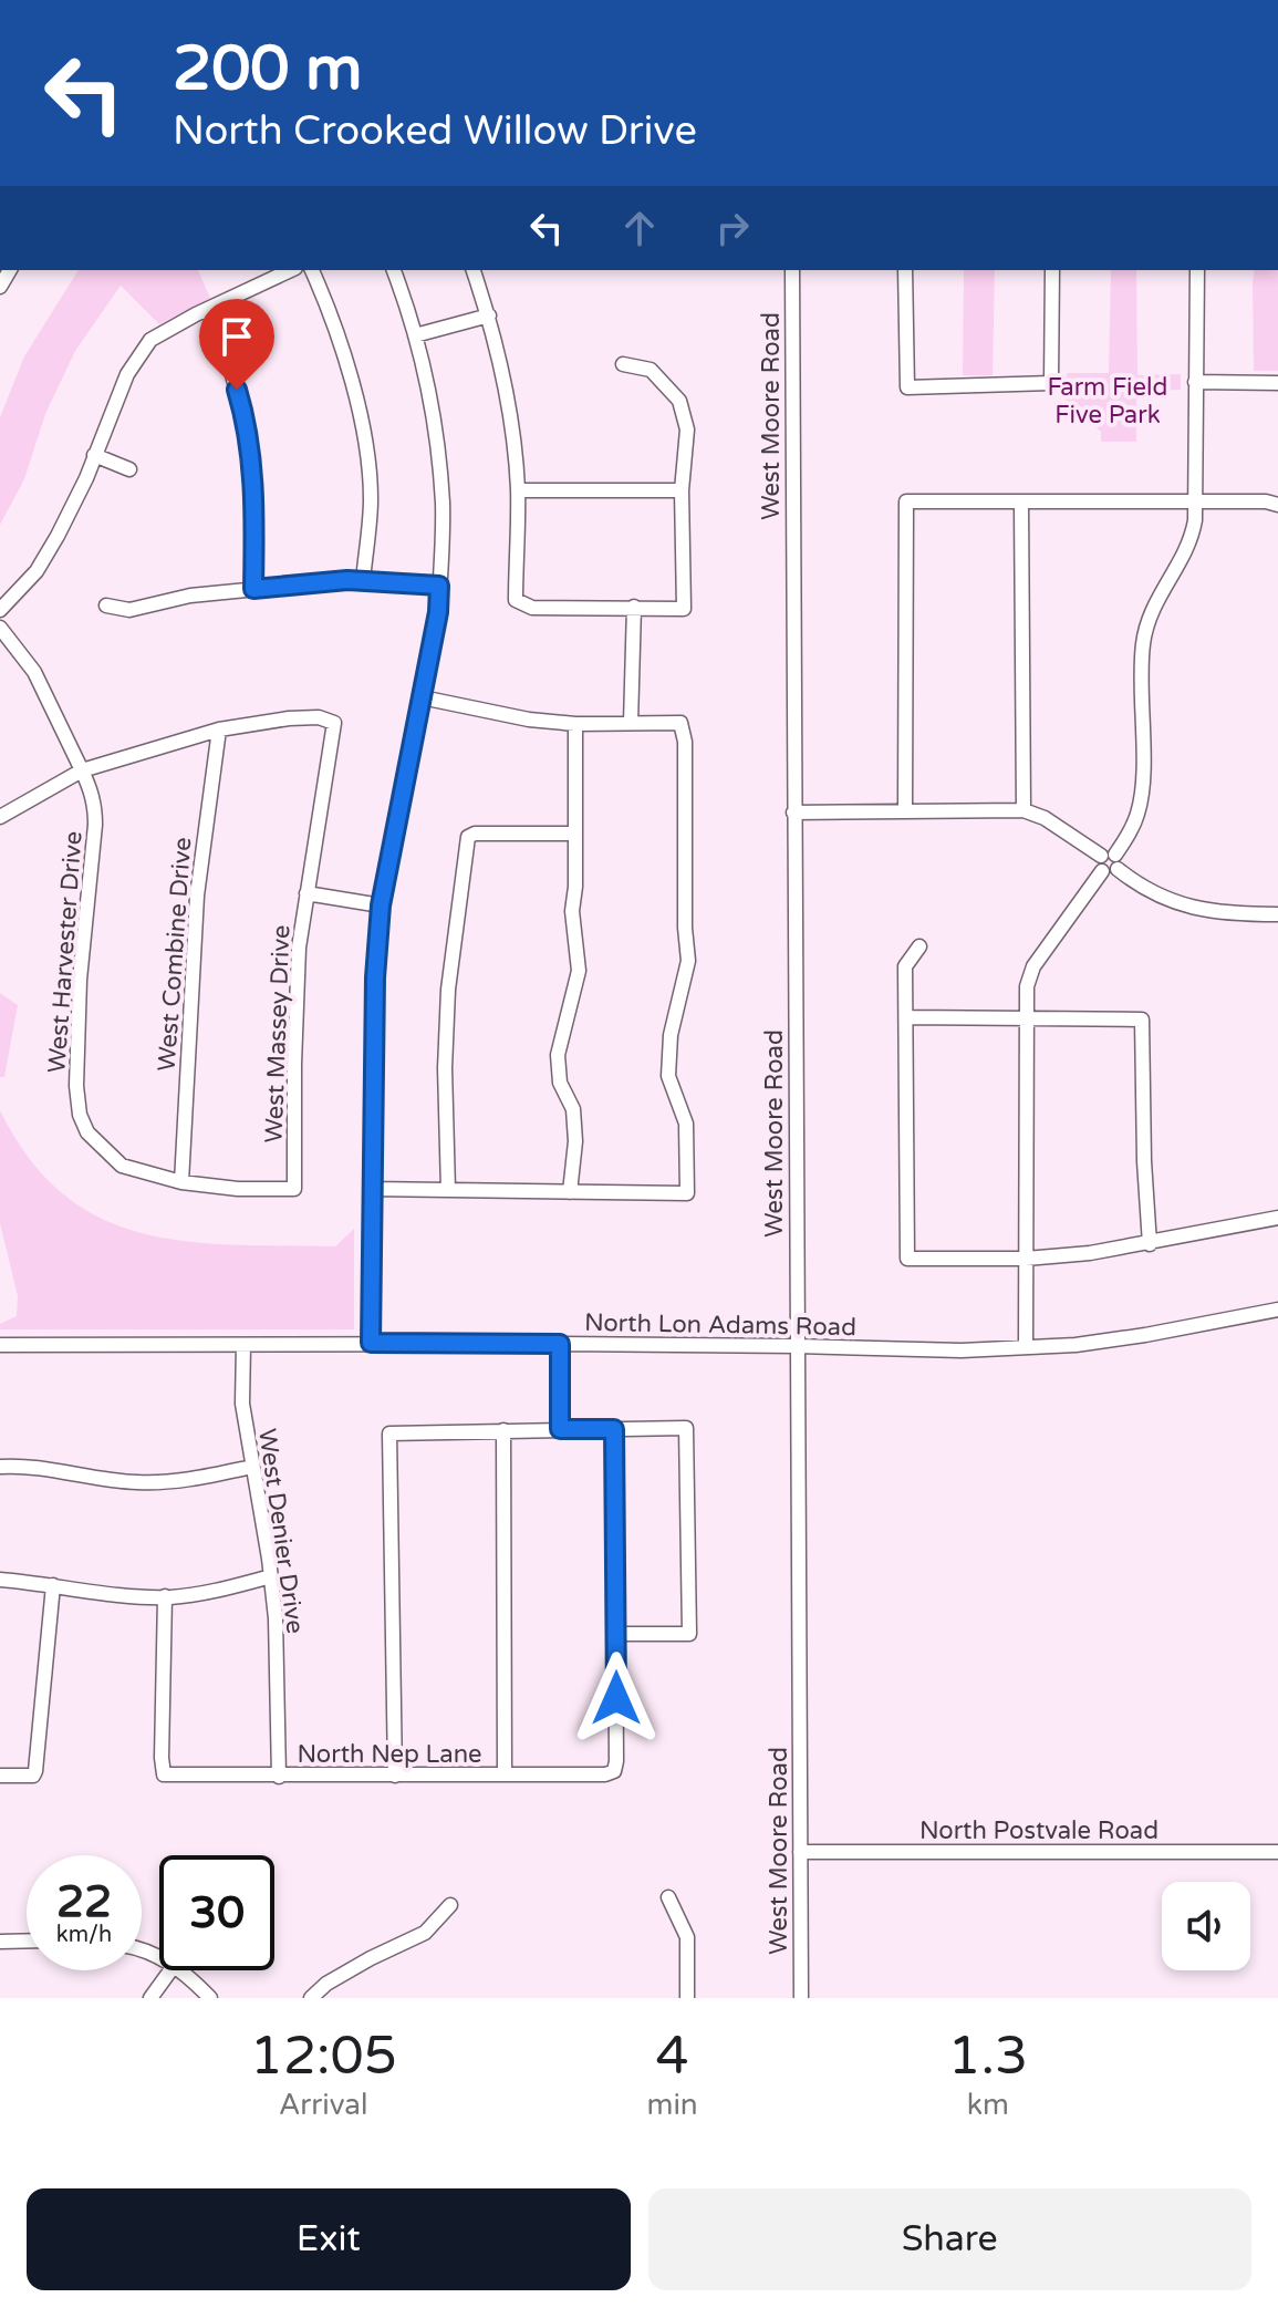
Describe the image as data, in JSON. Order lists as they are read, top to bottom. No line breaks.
{"streets":{"street":["West Moore Road","West Harvester Drive","West Combine Drive","West Massey Drive","North Lon Adams Road","West Denier Drive","North Nep Lane","North Postvale Road"]},"crossings":[["West Moore Road","North Lon Adams Road"],["West Moore Road","North Postvale Road"],["West Harvester Drive","West Combine Drive"],["West Harvester Drive","West Massey Drive"],["West Combine Drive","West Massey Drive"],["North Lon Adams Road","West Denier Drive"],["West Denier Drive","North Nep Lane"]],"parks":["Farm Field Five Park"],"page":{"turn":["200 m","North Crooked Willow Drive"],"speed":"22 km/h","limit":"30","eta":["12:05","Arrival","4","min","1.3","km"],"buttons":["Exit","Share"]}}
